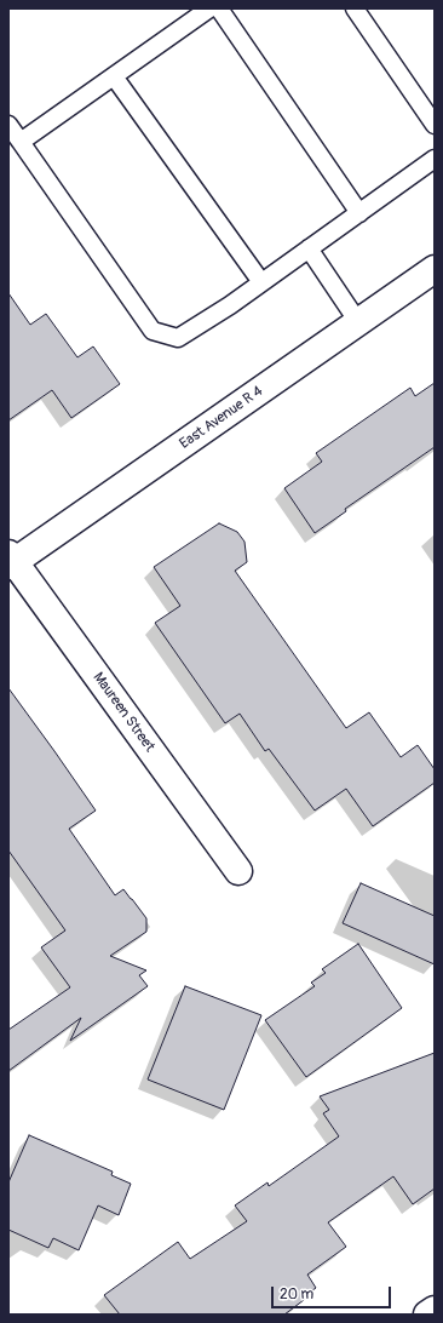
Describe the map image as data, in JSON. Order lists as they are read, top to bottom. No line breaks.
{"streets":{"street":["East Avenue R 4","Maureen Street"]},"crossings":[["East Avenue R 4","Maureen Street"]],"scale_bar":"20 m"}
